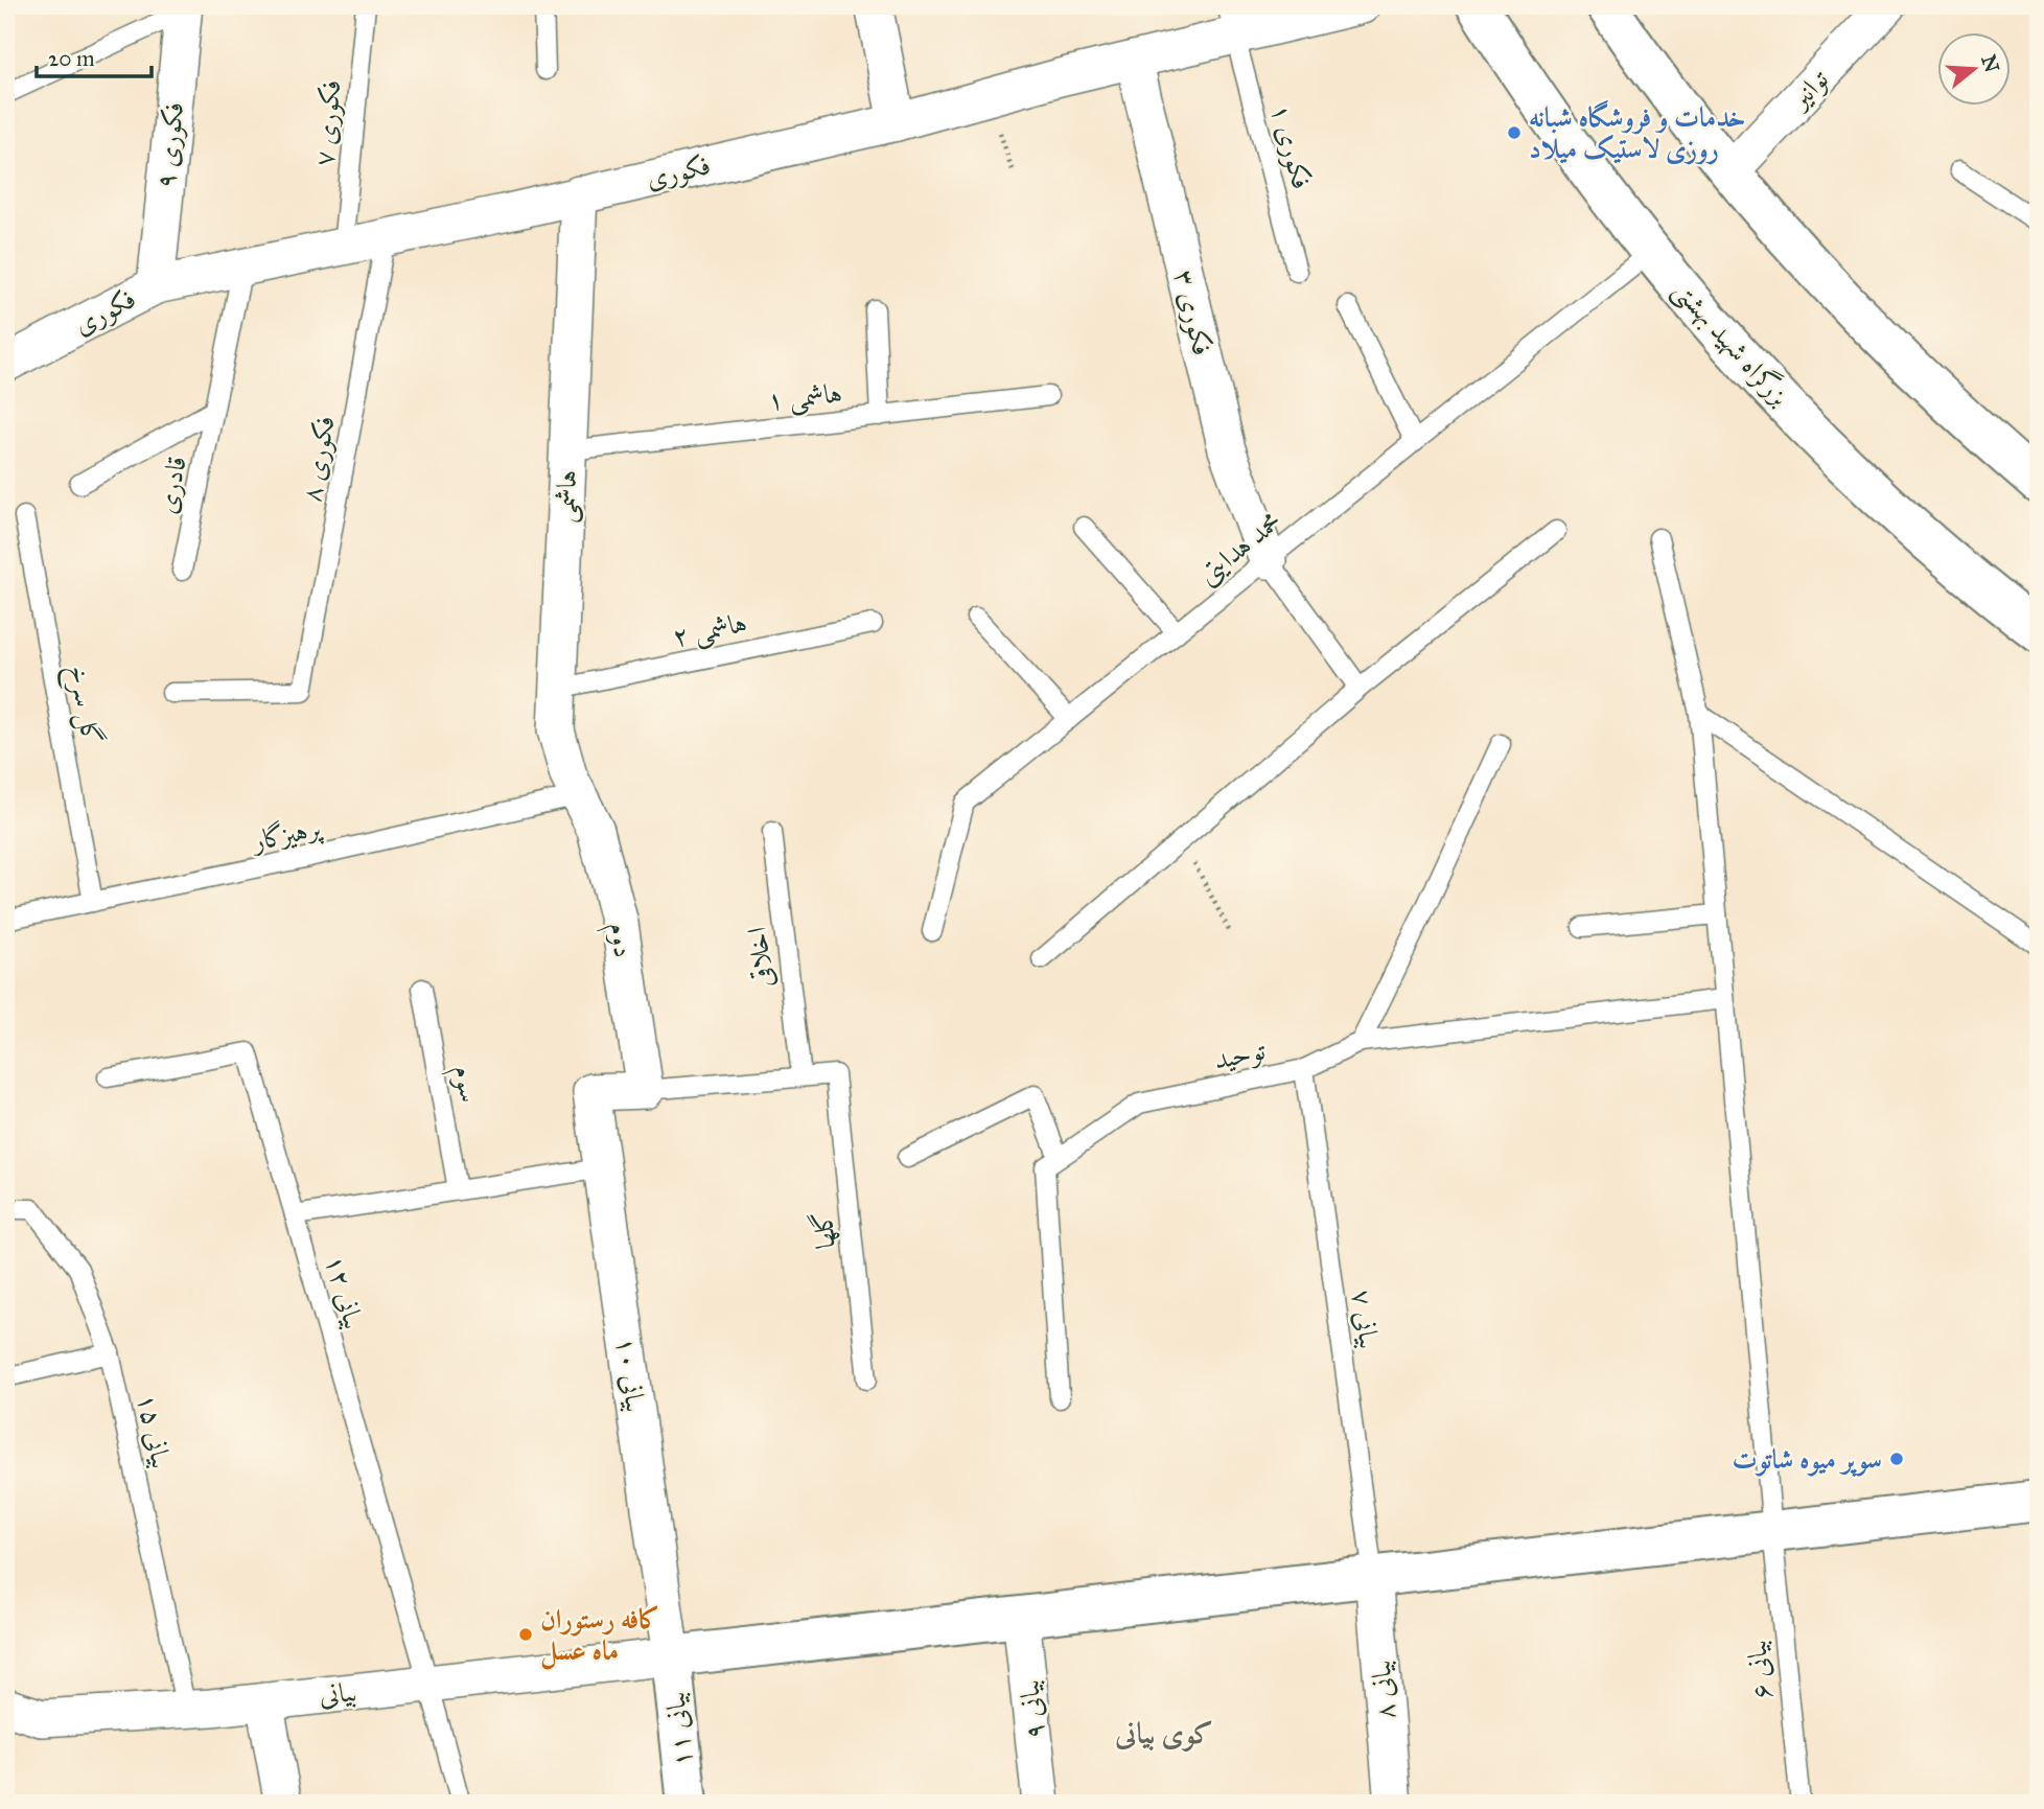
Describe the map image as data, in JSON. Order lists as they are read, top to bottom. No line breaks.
{"streets":{"main road":["بزرگراه شهید بهشتی","بیانی ۱۱"],"street":["توانیر","فکوری ۹","فکوری","فکوری ۳","هاشمی","دوم","بیانی ۱۰","بیانی ۸","بیانی","بیانی ۹"],"lane":["فکوری ۷","فکوری ۱","هاشمی ۱","فکوری ۸","قادری","محمد هدایتی","هاشمی ۲","گل سرخ","پرهیزگار","اخلاقی","توحید","سوم","گلها","بیانی ۱۲","بیانی ۷","بیانی ۱۵","بیانی ۶"]},"crossings":[["فکوری ۷","فکوری"],["فکوری ۹","فکوری"],["فکوری ۱","فکوری"],["فکوری","فکوری ۳"],["فکوری","فکوری ۸"],["فکوری","قادری"],["فکوری","هاشمی"],["فکوری ۳","محمد هدایتی"],["بزرگراه شهید بهشتی","محمد هدایتی"],["هاشمی ۱","هاشمی"],["هاشمی","هاشمی ۲"],["هاشمی","پرهیزگار"],["هاشمی","دوم"],["گل سرخ","پرهیزگار"],["پرهیزگار","دوم"],["دوم","بیانی ۱۰"],["اخلاقی","گلها"],["توحید","بیانی ۷"],["توحید","بیانی ۶"],["بیانی ۱۲","بیانی"],["بیانی ۷","بیانی ۸"],["بیانی ۱۰","بیانی"],["بیانی ۱۰","بیانی ۱۱"],["بیانی ۱۵","بیانی"],["بیانی","بیانی ۱۱"]],"districts":["کوی بیانی"],"places":["خدمات و فروشگاه شبانه روزی لاستیک میلاد","سوپر میوه شاتوت","کافه رستوران ماه عسل"],"scale_bar":"20 m","north":"right"}
